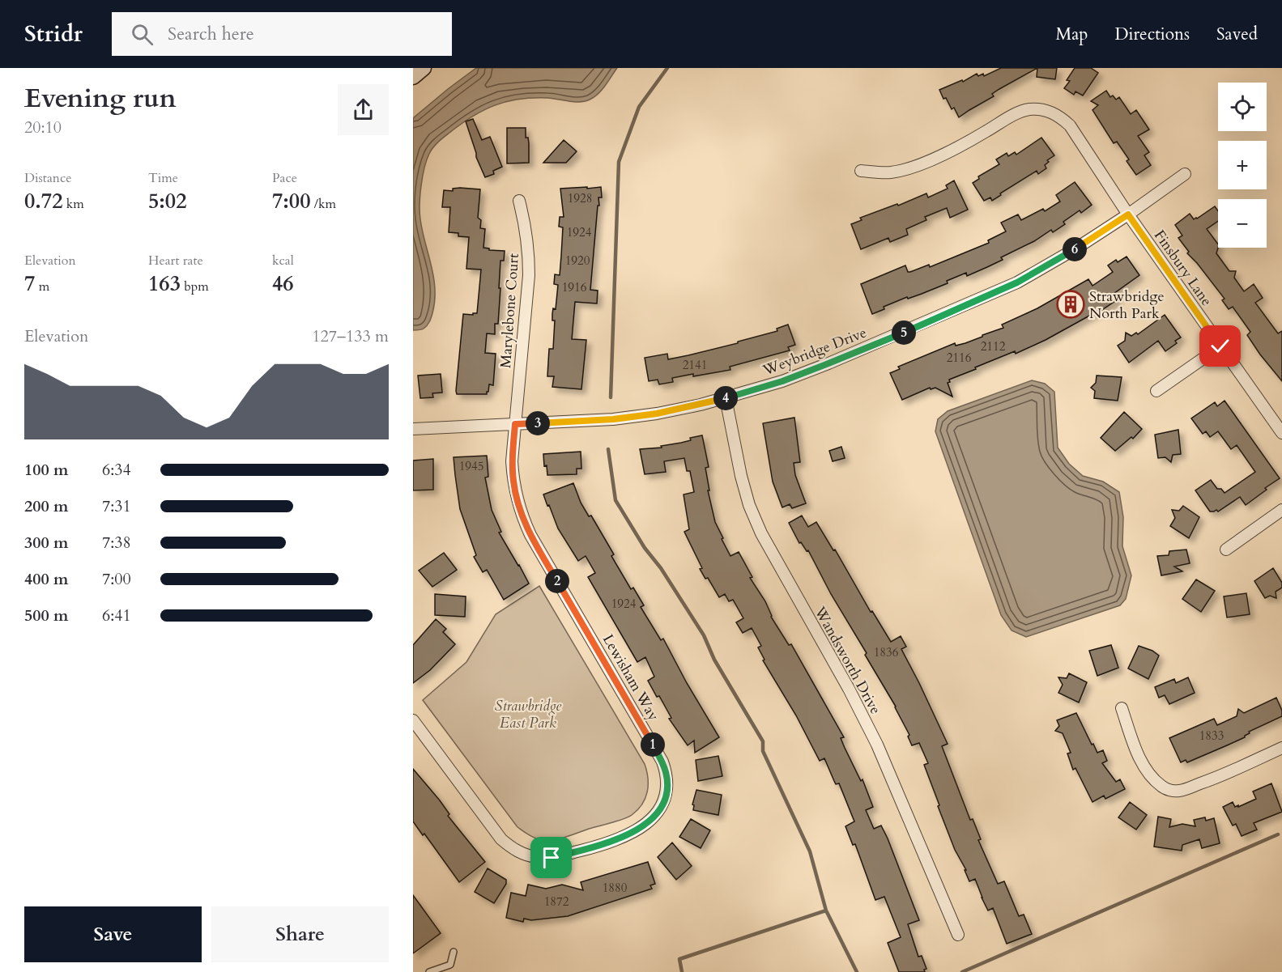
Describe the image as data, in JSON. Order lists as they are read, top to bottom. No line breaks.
{"streets":{"street":["Finsbury Lane","Marylebone Court","Weybridge Drive","Wandsworth Drive","Lewisham Way"]},"crossings":[["Finsbury Lane","Weybridge Drive"],["Marylebone Court","Weybridge Drive"],["Marylebone Court","Lewisham Way"],["Weybridge Drive","Wandsworth Drive"],["Weybridge Drive","Lewisham Way"]],"parks":["Strawbridge East Park"],"places":{"building":["Strawbridge North Park"]},"house_numbers":["1928","1924","1920","1916","2112","2116","2141","1945","1924","1836","1833","1880","1872"],"page":{"header":"Stridr","search":"Search here","nav":["Map","Directions","Saved"],"heading":["Evening run","20:10"],"map_buttons":["+","−"],"stats":[["Distance","0.72 km"],["Time","5:02"],["Pace","7:00 /km"],["Elevation","7 m"],["Heart rate","163 bpm"],["kcal","46"]],"pins":["6","5","4","3","2","1"],"chart":["Elevation","127–133 m"],"list":[{"name":"100 m","note":"6:34"},{"name":"200 m","note":"7:31"},{"name":"300 m","note":"7:38"},{"name":"400 m","note":"7:00"},{"name":"500 m","note":"6:41"}],"buttons":["Save","Share"]}}
